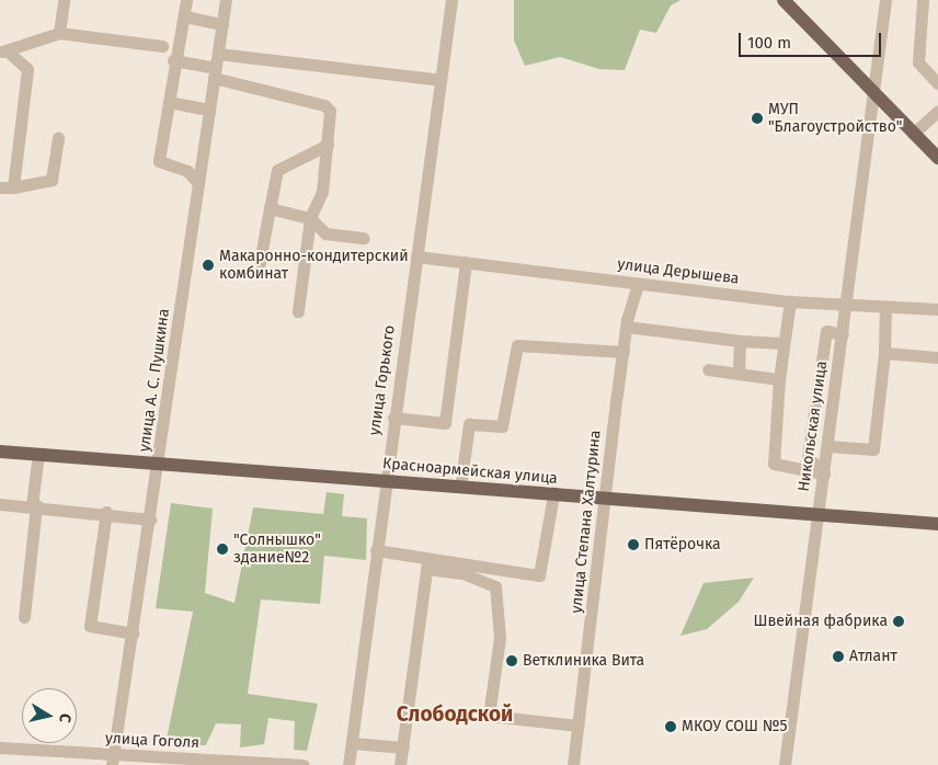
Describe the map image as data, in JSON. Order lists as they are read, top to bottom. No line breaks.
{"streets":{"main road":["Красноармейская улица"],"street":["улица Дерышева","улица А. С. Пушкина","улица Горького","Никольская улица","улица Степана Халтурина","улица Гоголя"]},"crossings":[["улица Дерышева","улица Горького"],["улица Дерышева","Никольская улица"],["улица Дерышева","улица Степана Халтурина"],["улица А. С. Пушкина","Красноармейская улица"],["улица А. С. Пушкина","улица Гоголя"],["улица Горького","Красноармейская улица"],["Никольская улица","Красноармейская улица"],["Красноармейская улица","улица Степана Халтурина"]],"districts":["Слободской"],"places":["МУП \"Благоустройство\"","Макаронно-кондитерский комбинат","Пятёрочка","\"Солнышко\" здание№2","Швейная фабрика","Атлант","Ветклиника Вита","МКОУ СОШ №5"],"scale_bar":"100 m","north":"right"}
